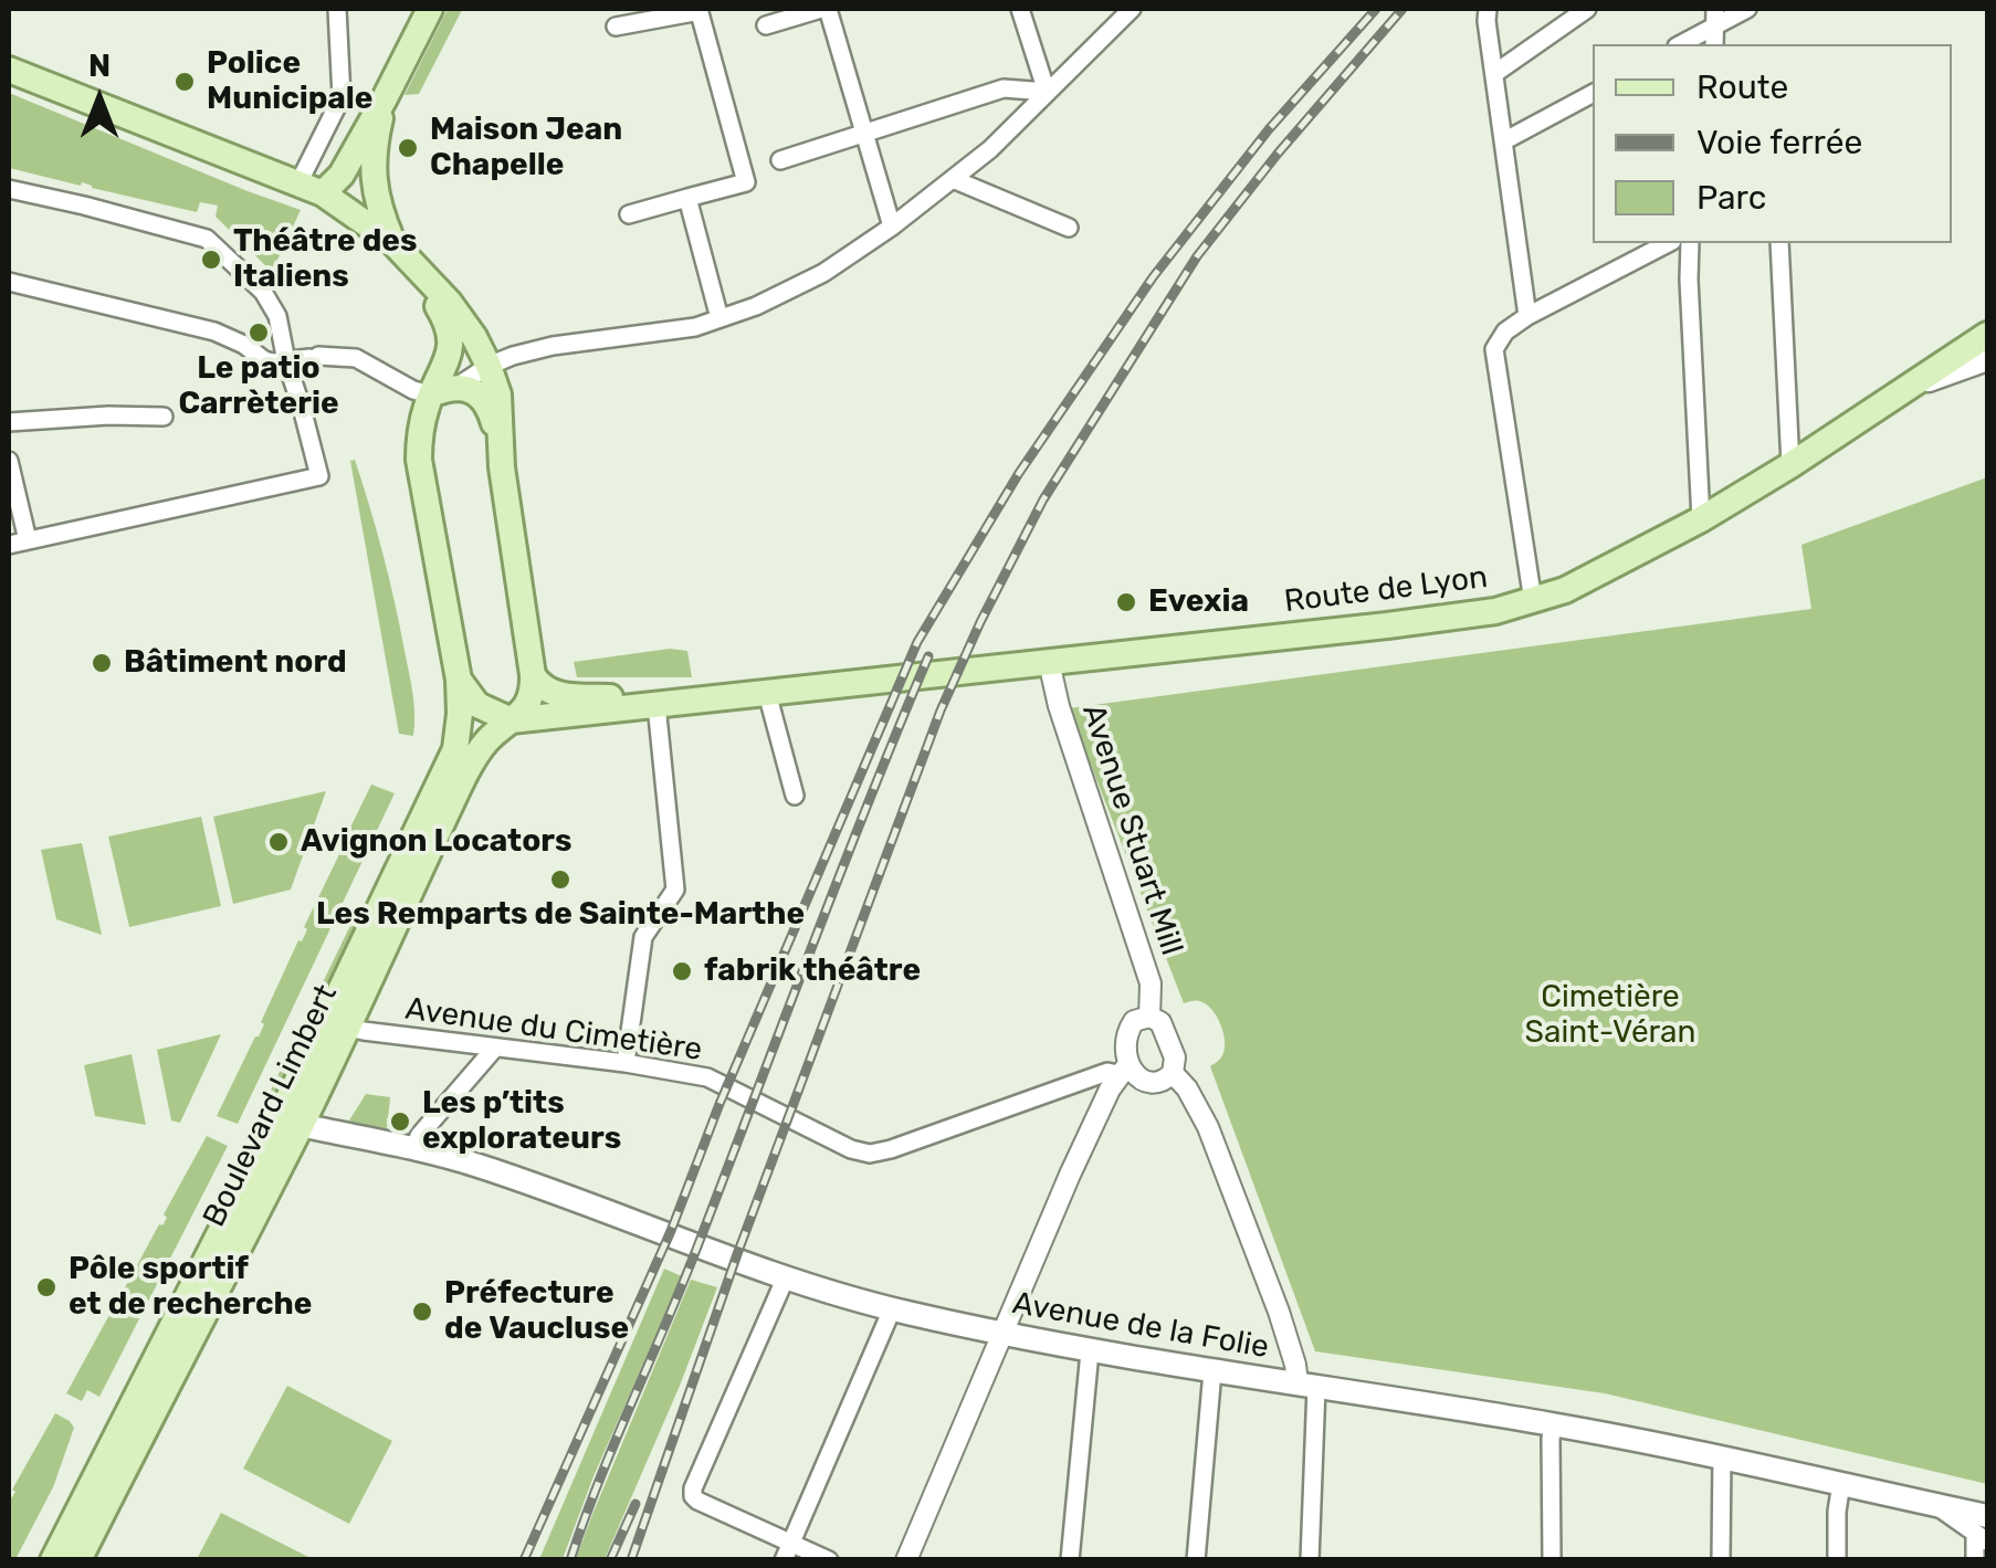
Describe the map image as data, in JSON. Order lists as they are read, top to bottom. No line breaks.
{"streets":{"main road":["Route de Lyon","Boulevard Limbert","Avenue de la Folie"],"street":["Avenue Stuart Mill","Avenue du Cimetière"]},"crossings":[["Route de Lyon","Avenue Stuart Mill"],["Route de Lyon","Boulevard Limbert"],["Avenue Stuart Mill","Avenue du Cimetière"],["Avenue du Cimetière","Boulevard Limbert"],["Boulevard Limbert","Avenue de la Folie"]],"parks":["Cimetière Saint-Véran"],"places":["Police Municipale","Maison Jean Chapelle","Théâtre des Italiens","Le patio Carrèterie","Evexia","Bâtiment nord","Avignon Locators","Les Remparts de Sainte-Marthe","fabrik théâtre","Les p’tits explorateurs","Pôle sportif et de recherche","Préfecture de Vaucluse"],"legend":["Route","Voie ferrée","Parc"],"north":"top"}
